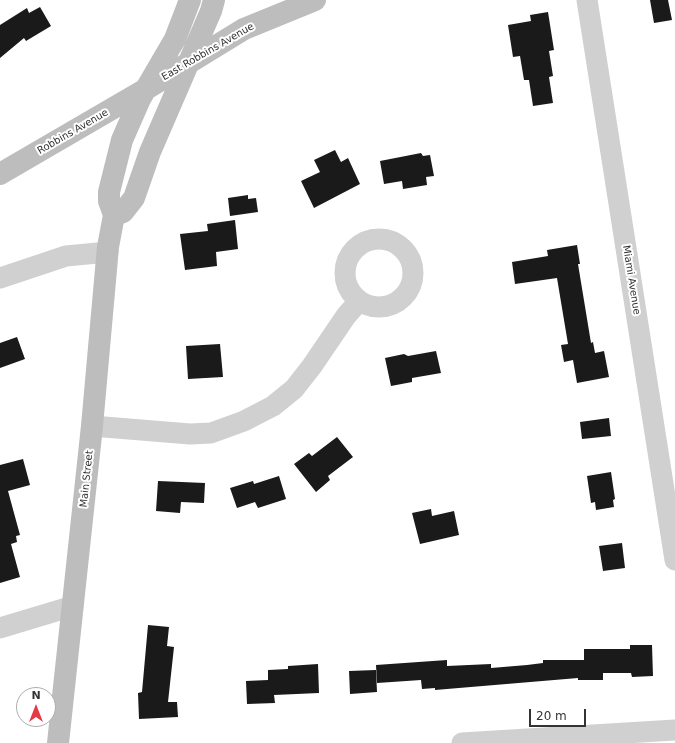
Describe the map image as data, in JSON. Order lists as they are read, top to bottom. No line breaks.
{"streets":{"main road":["East Robbins Avenue","Robbins Avenue","Main Street"],"street":["Miami Avenue"]},"crossings":[["East Robbins Avenue","Robbins Avenue"]],"scale_bar":"20 m","north":"top"}
